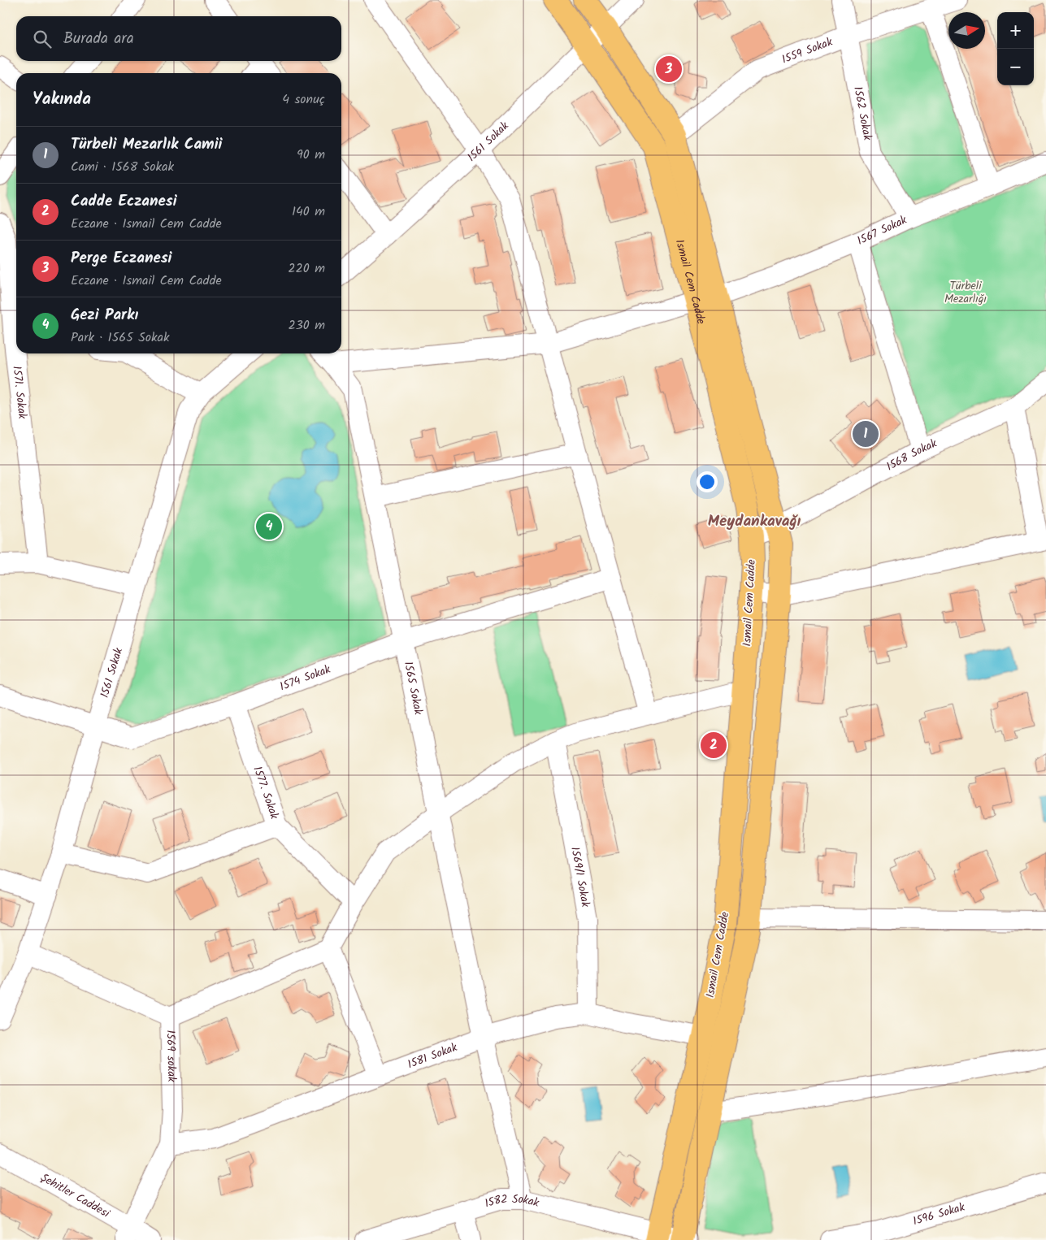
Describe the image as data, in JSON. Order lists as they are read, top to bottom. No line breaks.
{"streets":{"main road":["Ismail Cem Cadde"],"street":["1559 Sokak","1562 Sokak","1561 Sokak","1567 Sokak","1571. Sokak","1568 Sokak","1574 Sokak","1565 Sokak","1577. Sokak","1569/1 Sokak","1569 sokak","1581 Sokak","Şehitler Caddesi","1582 Sokak","1596 Sokak"]},"crossings":[["1559 Sokak","1562 Sokak"],["1559 Sokak","Ismail Cem Cadde"],["1562 Sokak","1567 Sokak"],["1561 Sokak","Ismail Cem Cadde"],["1561 Sokak","1574 Sokak"],["1561 Sokak","1569 sokak"],["1567 Sokak","Ismail Cem Cadde"],["Ismail Cem Cadde","1568 Sokak"],["Ismail Cem Cadde","1581 Sokak"],["Ismail Cem Cadde","1582 Sokak"],["1574 Sokak","1565 Sokak"],["1574 Sokak","1577. Sokak"],["1565 Sokak","1581 Sokak"],["1565 Sokak","1582 Sokak"],["1569/1 Sokak","1581 Sokak"],["1569 sokak","1581 Sokak"],["1569 sokak","Şehitler Caddesi"]],"districts":["Meydankavağı"],"parks":["Türbeli Mezarlığı"],"north":"right","page":{"map_buttons":["+","−"],"search":"Burada ara","pins":["3","1","4","2"],"heading":["Yakında","4 sonuç"],"list":[{"mark":"1","name":"Türbeli Mezarlık Camii","note":"Cami · 1568 Sokak","value":"90 m"},{"mark":"2","name":"Cadde Eczanesi","note":"Eczane · Ismail Cem Cadde","value":"140 m"},{"mark":"3","name":"Perge Eczanesi","note":"Eczane · Ismail Cem Cadde","value":"220 m"},{"mark":"4","name":"Gezi Parkı","note":"Park · 1565 Sokak","value":"230 m"}]}}
